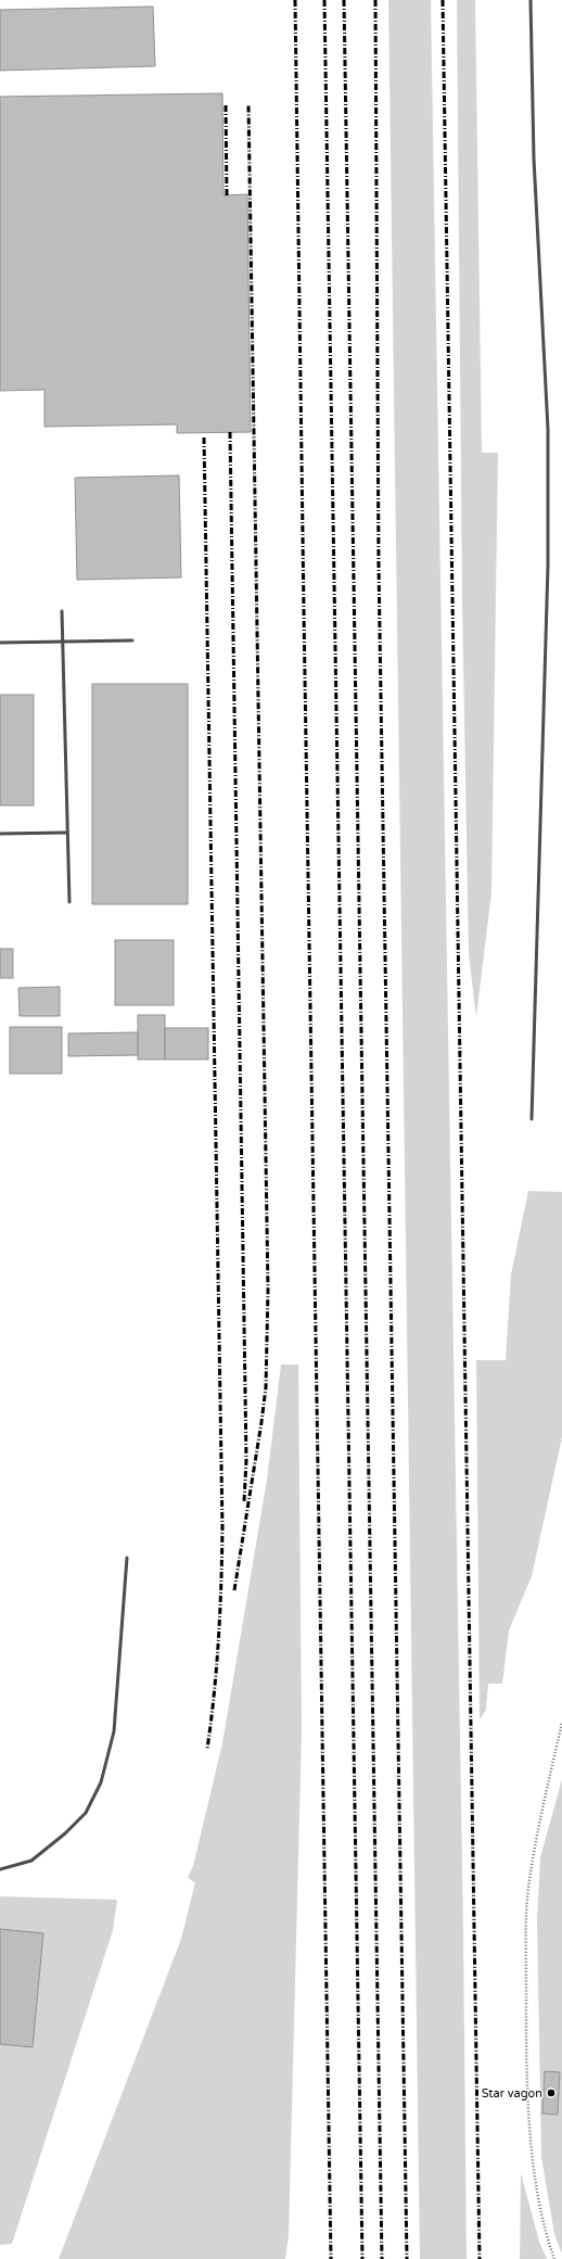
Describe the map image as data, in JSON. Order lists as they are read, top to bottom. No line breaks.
{"places":["Star vagon"]}
